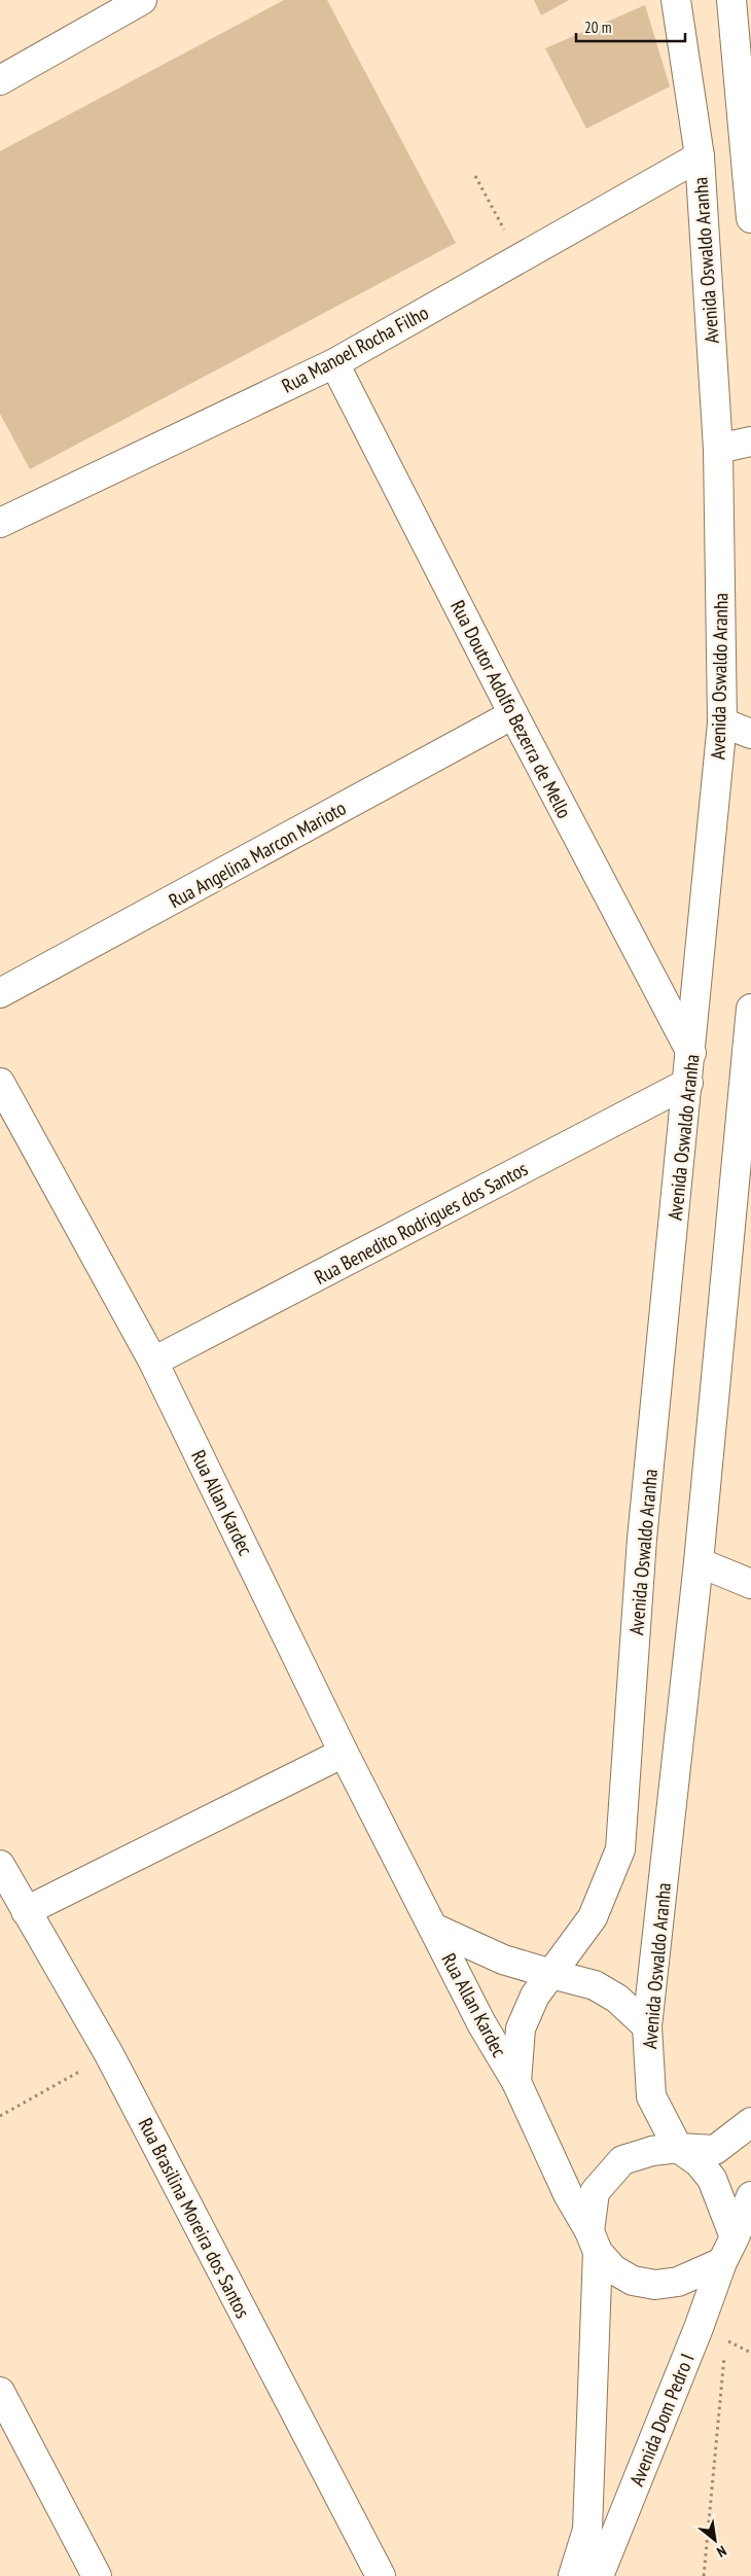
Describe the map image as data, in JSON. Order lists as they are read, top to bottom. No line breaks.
{"streets":{"street":["Avenida Oswaldo Aranha","Rua Manoel Rocha Filho","Rua Doutor Adolfo Bezerra de Mello","Rua Angelina Marcon Marioto","Rua Benedito Rodrigues dos Santos","Rua Allan Kardec","Rua Brasilina Moreira dos Santos","Avenida Dom Pedro I"]},"crossings":[["Avenida Oswaldo Aranha","Rua Manoel Rocha Filho"],["Avenida Oswaldo Aranha","Rua Doutor Adolfo Bezerra de Mello"],["Avenida Oswaldo Aranha","Rua Benedito Rodrigues dos Santos"],["Avenida Oswaldo Aranha","Rua Allan Kardec"],["Avenida Oswaldo Aranha","Avenida Dom Pedro I"],["Rua Manoel Rocha Filho","Rua Doutor Adolfo Bezerra de Mello"],["Rua Doutor Adolfo Bezerra de Mello","Rua Angelina Marcon Marioto"],["Rua Benedito Rodrigues dos Santos","Rua Allan Kardec"]],"scale_bar":"20 m","north":"bottom right"}
